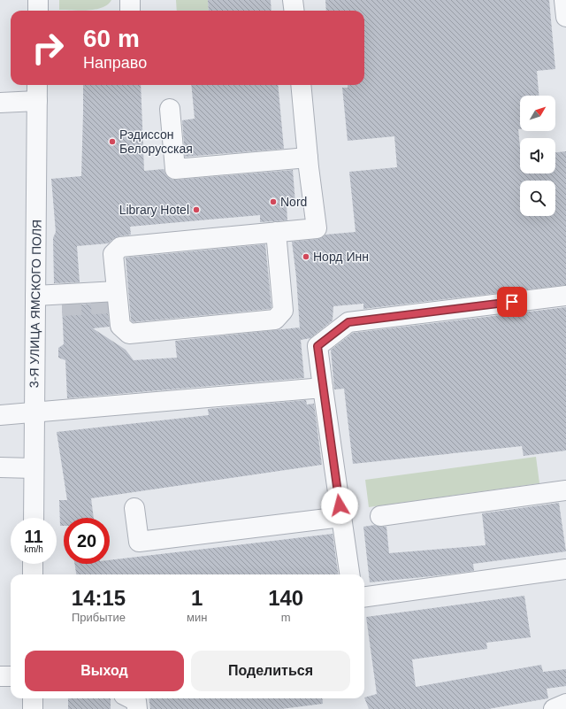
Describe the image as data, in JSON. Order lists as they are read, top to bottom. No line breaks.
{"streets":{"street":["3-Я УЛИЦА ЯМСКОГО ПОЛЯ"]},"places":["Рэдиссон Белорусская","Nord","Library Hotel","Норд Инн"],"north":"top right","page":{"turn":["60 m","Направо"],"speed":"11 km/h","limit":"20","eta":["14:15","Прибытие","1","мин","140","m"],"buttons":["Выход","Поделиться"]}}
